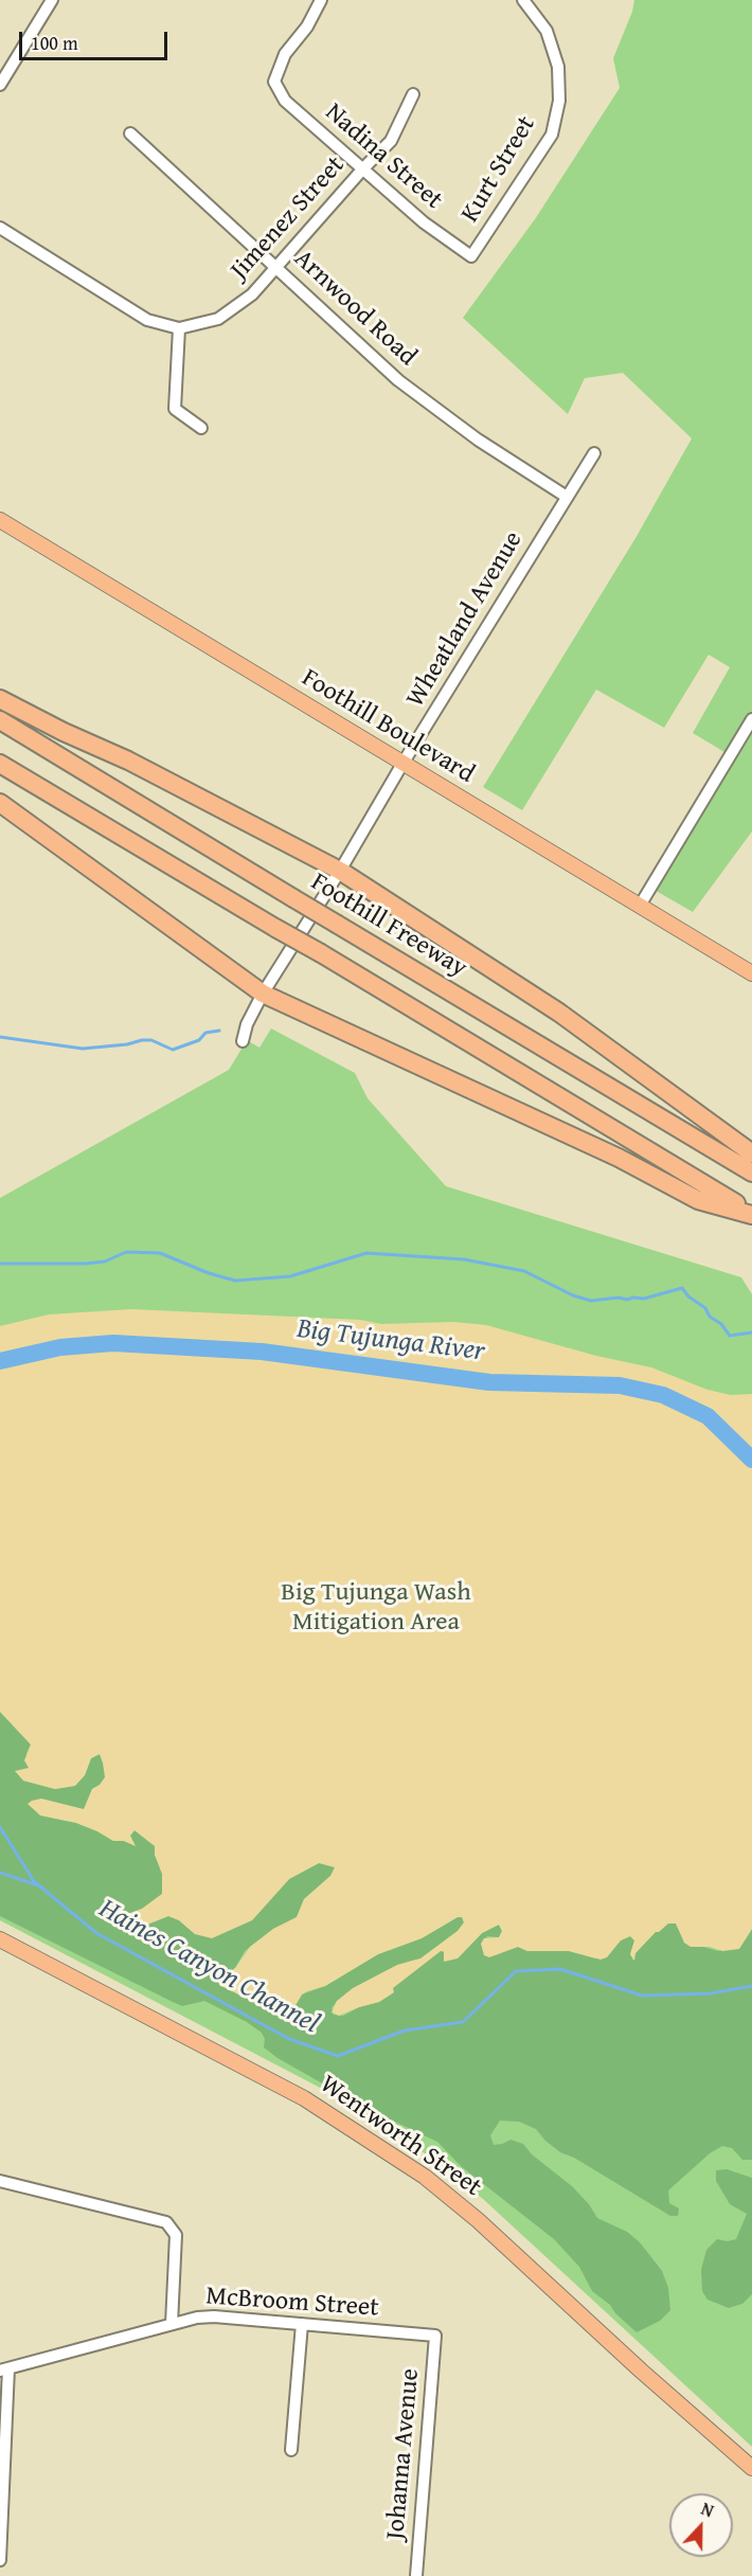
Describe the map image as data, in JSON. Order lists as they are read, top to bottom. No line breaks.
{"streets":{"highway":["Foothill Freeway"],"main road":["Foothill Boulevard","Wentworth Street"],"street":["Nadina Street","Kurt Street","Jimenez Street","Arnwood Road","Wheatland Avenue","McBroom Street","Johanna Avenue"]},"crossings":[["Nadina Street","Kurt Street"],["Nadina Street","Jimenez Street"],["Jimenez Street","Arnwood Road"],["Arnwood Road","Wheatland Avenue"],["Wheatland Avenue","Foothill Boulevard"],["McBroom Street","Johanna Avenue"]],"water":["Big Tujunga River","Haines Canyon Channel"],"parks":["Big Tujunga Wash Mitigation Area"],"scale_bar":"100 m","north":"top"}
